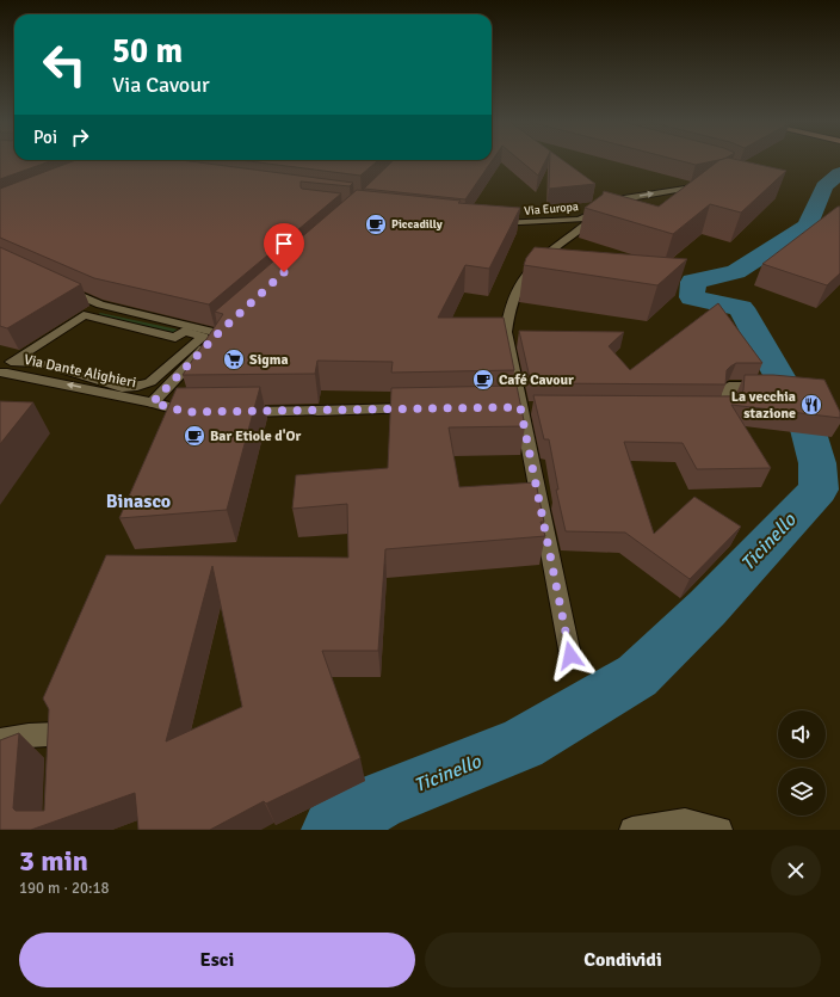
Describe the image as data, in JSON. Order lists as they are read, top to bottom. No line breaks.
{"streets":{"street":["Via Europa","Via Dante Alighieri"]},"one_way":["Via Europa","Via Dante Alighieri"],"districts":["Binasco"],"water":["Ticinello"],"places":{"cafe":["Piccadilly","Café Cavour","Bar Etiole d'Or"],"supermarket":["Sigma"],"restaurant":["La vecchia stazione"]},"page":{"turn":["50 m","Via Cavour"],"then":"Poi","heading":["3 min","190 m · 20:18"],"buttons":["Esci","Condividi"]}}
